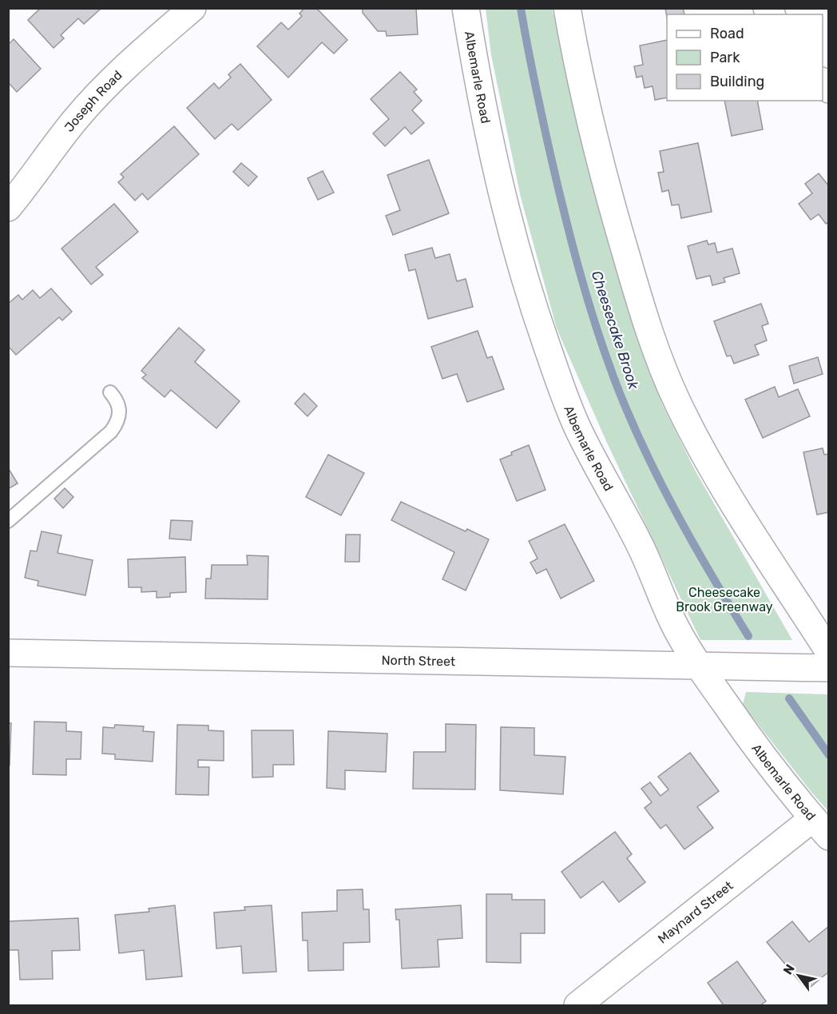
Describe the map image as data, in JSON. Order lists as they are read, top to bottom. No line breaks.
{"streets":{"street":["Albemarle Road","Joseph Road","North Street","Maynard Street"]},"crossings":[["Albemarle Road","North Street"],["Albemarle Road","Maynard Street"]],"water":["Cheesecake Brook"],"parks":["Cheesecake Brook Greenway"],"legend":["Road","Park","Building"],"north":"top left"}
